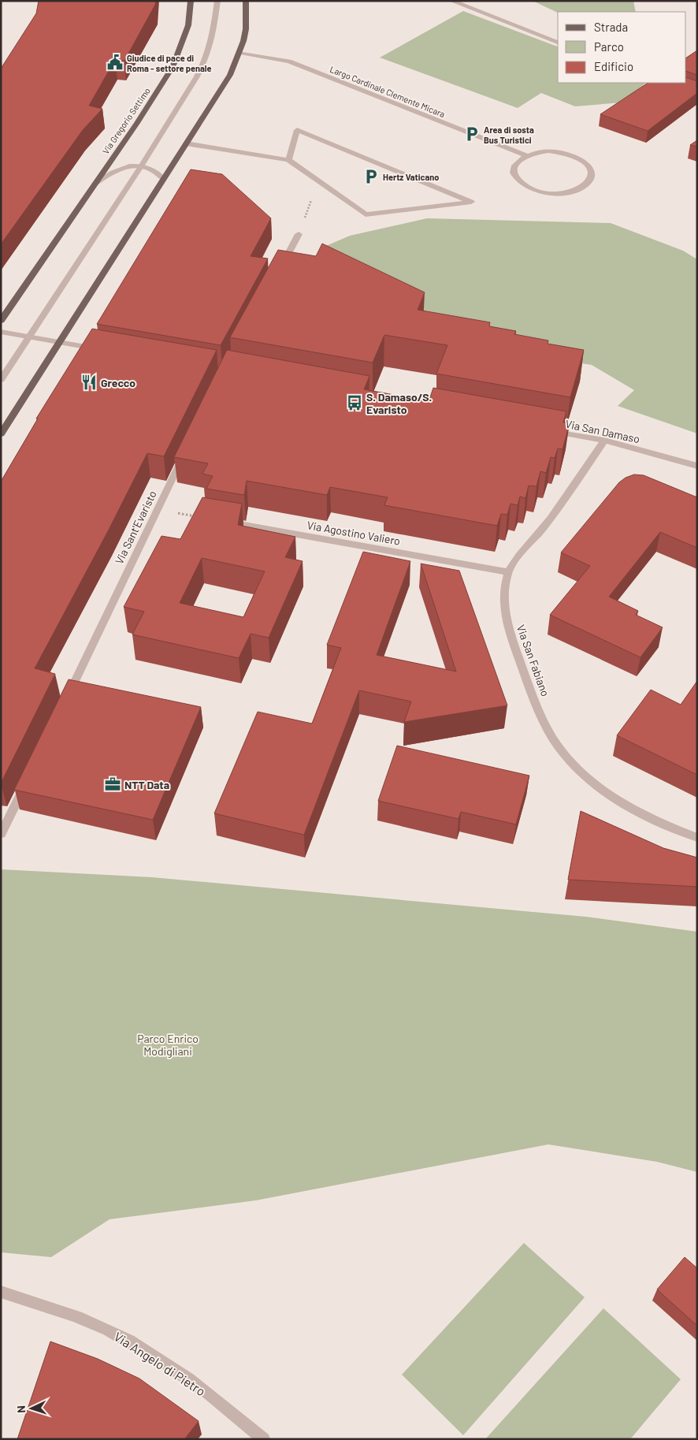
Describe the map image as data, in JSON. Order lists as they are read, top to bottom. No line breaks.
{"streets":{"main road":["Via Gregorio Settimo"],"street":["Largo Cardinale Clemente Micara","Via San Damaso","Via Sant'Evaristo","Via Agostino Valiero","Via San Fabiano","Via Angelo di Pietro"]},"crossings":[["Via San Damaso","Via San Fabiano"],["Via Agostino Valiero","Via San Fabiano"]],"parks":["Parco Enrico Modigliani"],"places":{"public building":["Giudice di pace di Roma - settore penale"],"parking":["Area di sosta Bus Turistici","Hertz Vaticano"],"restaurant":["Grecco"],"bus stop":["S. Damaso/S. Evaristo"],"office":["NTT Data"]},"legend":["Strada","Parco","Edificio"],"north":"left"}
